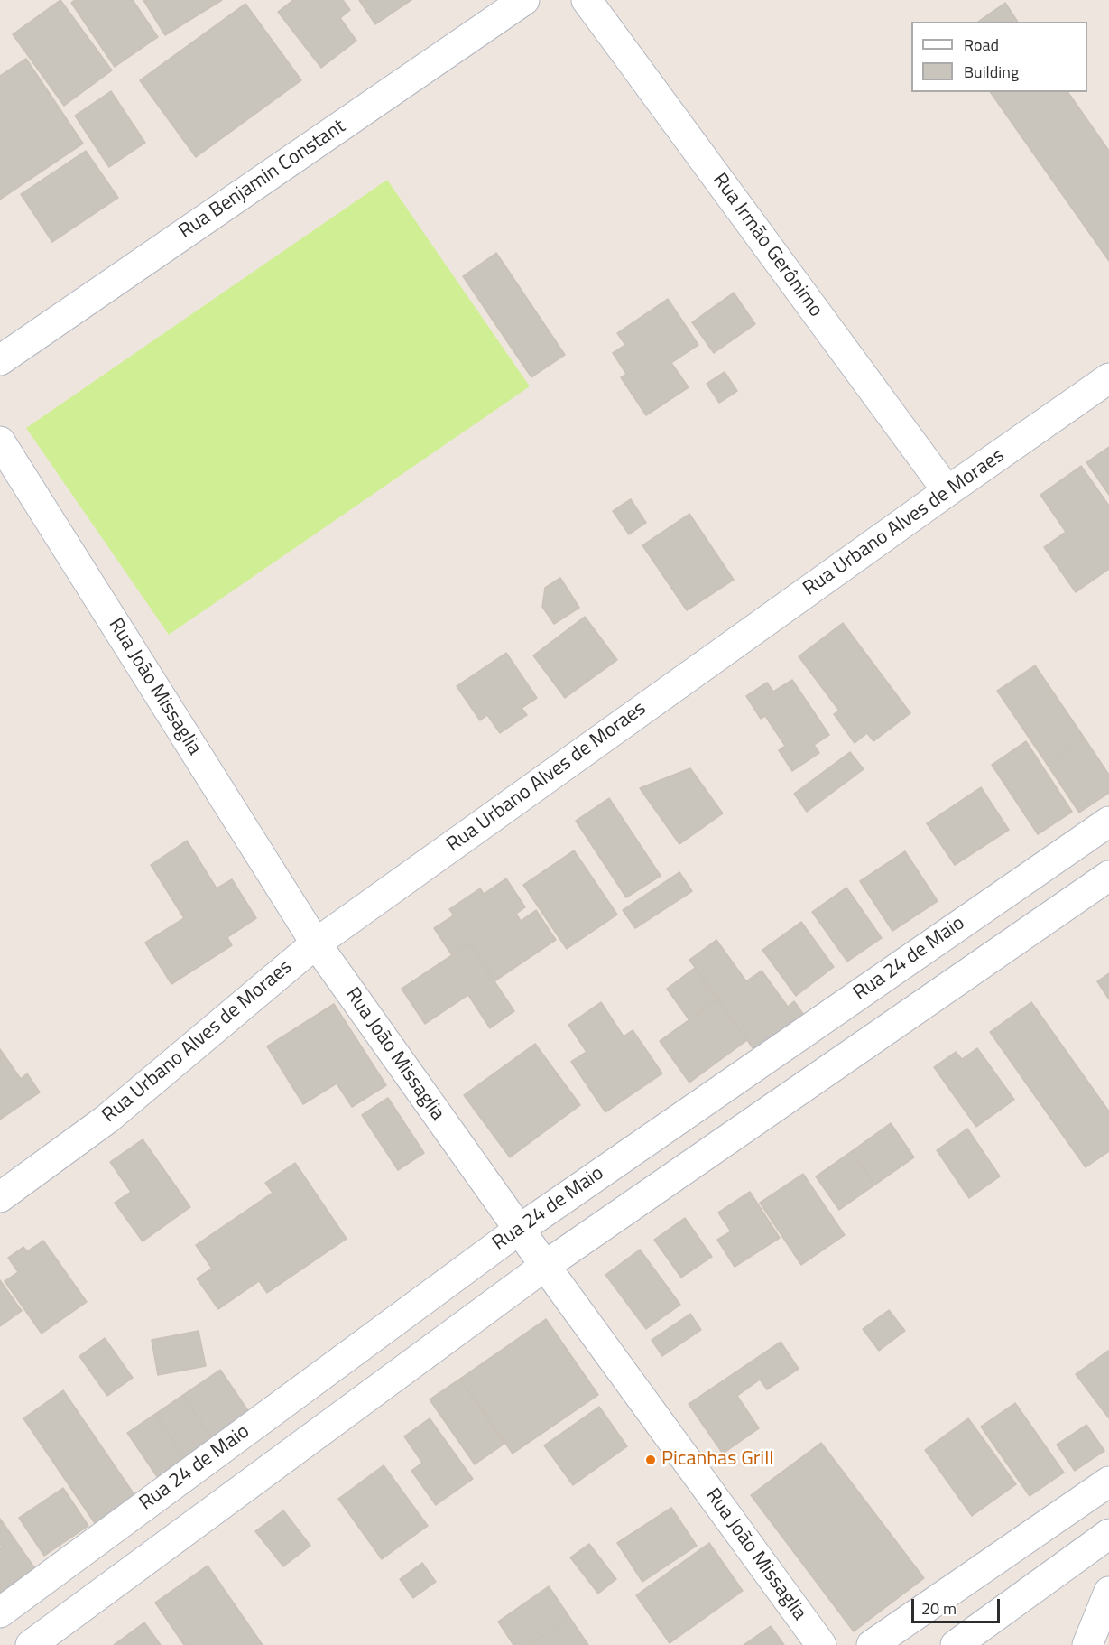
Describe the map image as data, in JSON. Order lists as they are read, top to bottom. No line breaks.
{"streets":{"street":["Rua Benjamin Constant","Rua Irmão Gerônimo","Rua Urbano Alves de Moraes","Rua João Missaglia","Rua 24 de Maio"]},"crossings":[["Rua Irmão Gerônimo","Rua Urbano Alves de Moraes"],["Rua Urbano Alves de Moraes","Rua João Missaglia"],["Rua João Missaglia","Rua 24 de Maio"]],"places":["Picanhas Grill"],"legend":["Road","Building"],"scale_bar":"20 m"}
